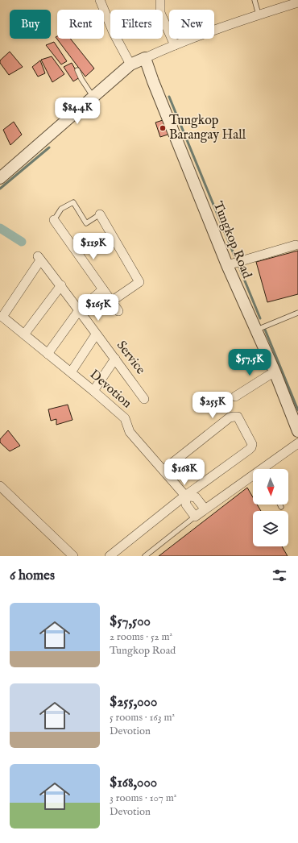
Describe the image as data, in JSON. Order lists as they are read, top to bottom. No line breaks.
{"streets":{"street":["Tungkop Road","Service","Devotion"]},"crossings":[["Service","Devotion"]],"places":["Tungkop Barangay Hall"],"north":"bottom","page":{"chip":["Buy","Rent","Filters","New"],"price":["$84.4K","$119K","$165K","$57.5K","$255K","$168K"],"heading":"6 homes","list":[{"name":"$57,500","note":"2 rooms · 52 m² · Tungkop Road"},{"name":"$255,000","note":"5 rooms · 163 m² · Devotion"},{"name":"$168,000","note":"3 rooms · 107 m² · Devotion"}]}}
